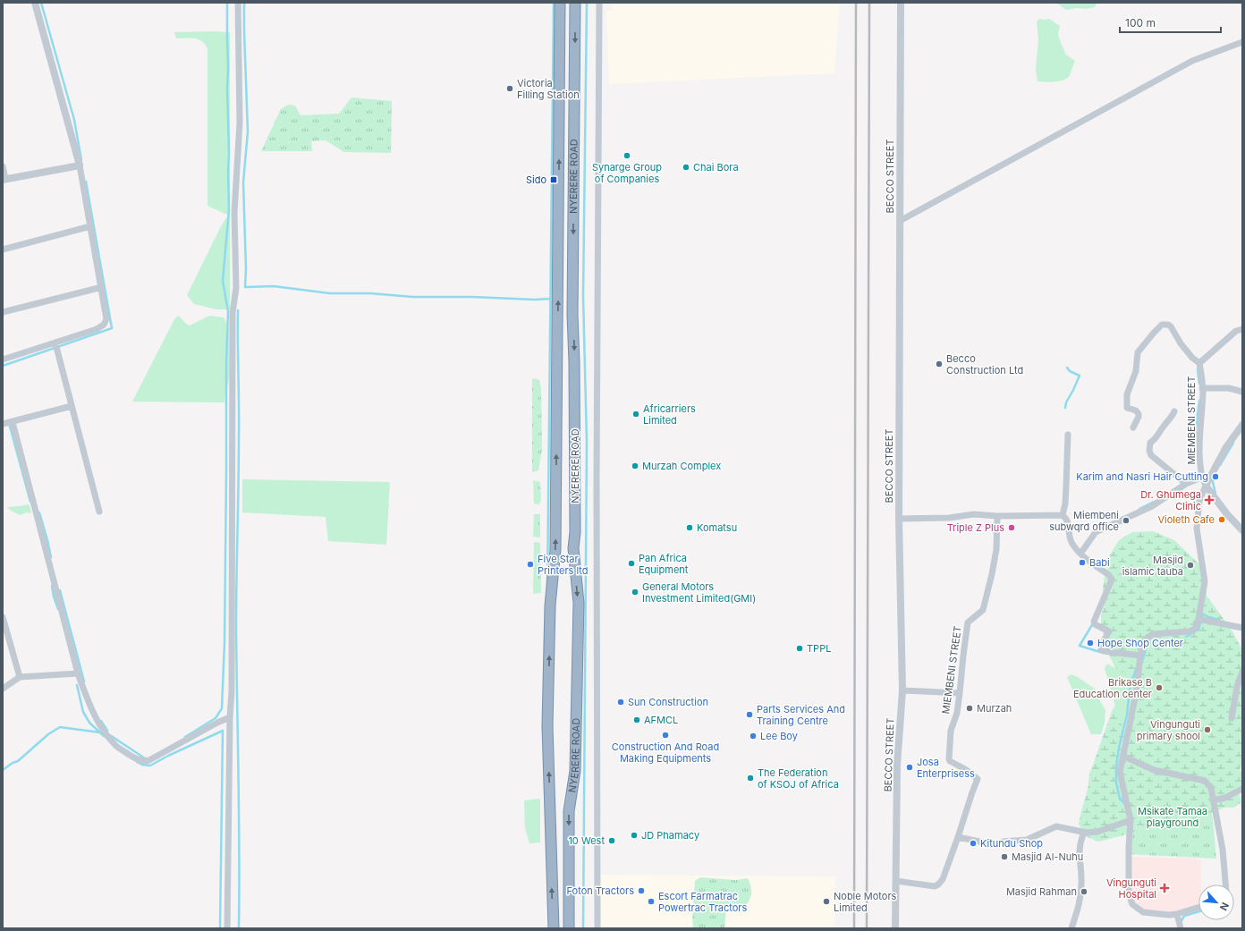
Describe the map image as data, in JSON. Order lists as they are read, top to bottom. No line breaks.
{"streets":{"highway":["NYERERE ROAD"],"street":["BECCO STREET","MIEMBENI STREET"]},"parks":["Msikate Tamaa playground"],"places":{"other":["Victoria Filling Station","Synarge Group of Companies","Chai Bora","Becco Construction Ltd","Africarriers Limited","Murzah Complex","Karim and Nasri Hair Cutting","Violeth Cafe","Miembeni subwqrd office","Komatsu","Triple Z Plus","Babi","Pan Africa Equipment","Five Star Printers ltd","Masjid islamic tauba","General Motors Investment Limited(GMI)","Hope Shop Center","TPPL","Brikase B Education center","Sun Construction","Murzah","Parts Services And Training Centre","AFMCL","Vingunguti primary shool","Construction And Road Making Equipments","Lee Boy","Josa Enterprisess","The Federation of KSOJ of Africa","JD Phamacy","10 West","Kitundu Shop","Masjid Al-Nuhu","Foton Tractors","Masjid Rahman","Escort Farmatrac Powertrac Tractors","Noble Motors Limited"],"transit":["Sido"],"health":["Dr. Ghumega Clinic","Vingunguti Hospital"]},"scale_bar":"100 m","north":"bottom right"}
